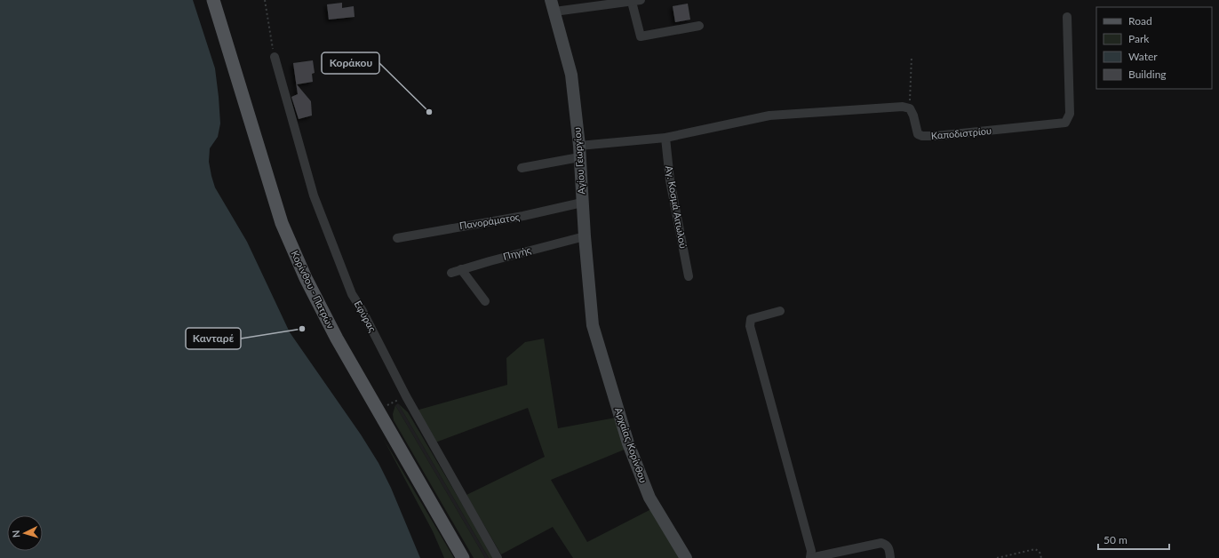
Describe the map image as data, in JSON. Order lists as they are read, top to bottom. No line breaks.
{"streets":{"main road":["Κορίνθου - Πατρών"],"street":["Καποδιστρίου","Αγίου Γεωργίου","Αγ. Κοσμά Αιτωλού","Πανοράματος","Πηγής","Εφύρας","Αρχαίας Κορίνθου"]},"crossings":[["Αγίου Γεωργίου","Πανοράματος"],["Αγίου Γεωργίου","Πηγής"],["Αγίου Γεωργίου","Αρχαίας Κορίνθου"]],"places":["Κοράκου","Κανταρέ"],"legend":["Road","Park","Water","Building"],"scale_bar":"50 m","north":"left"}
